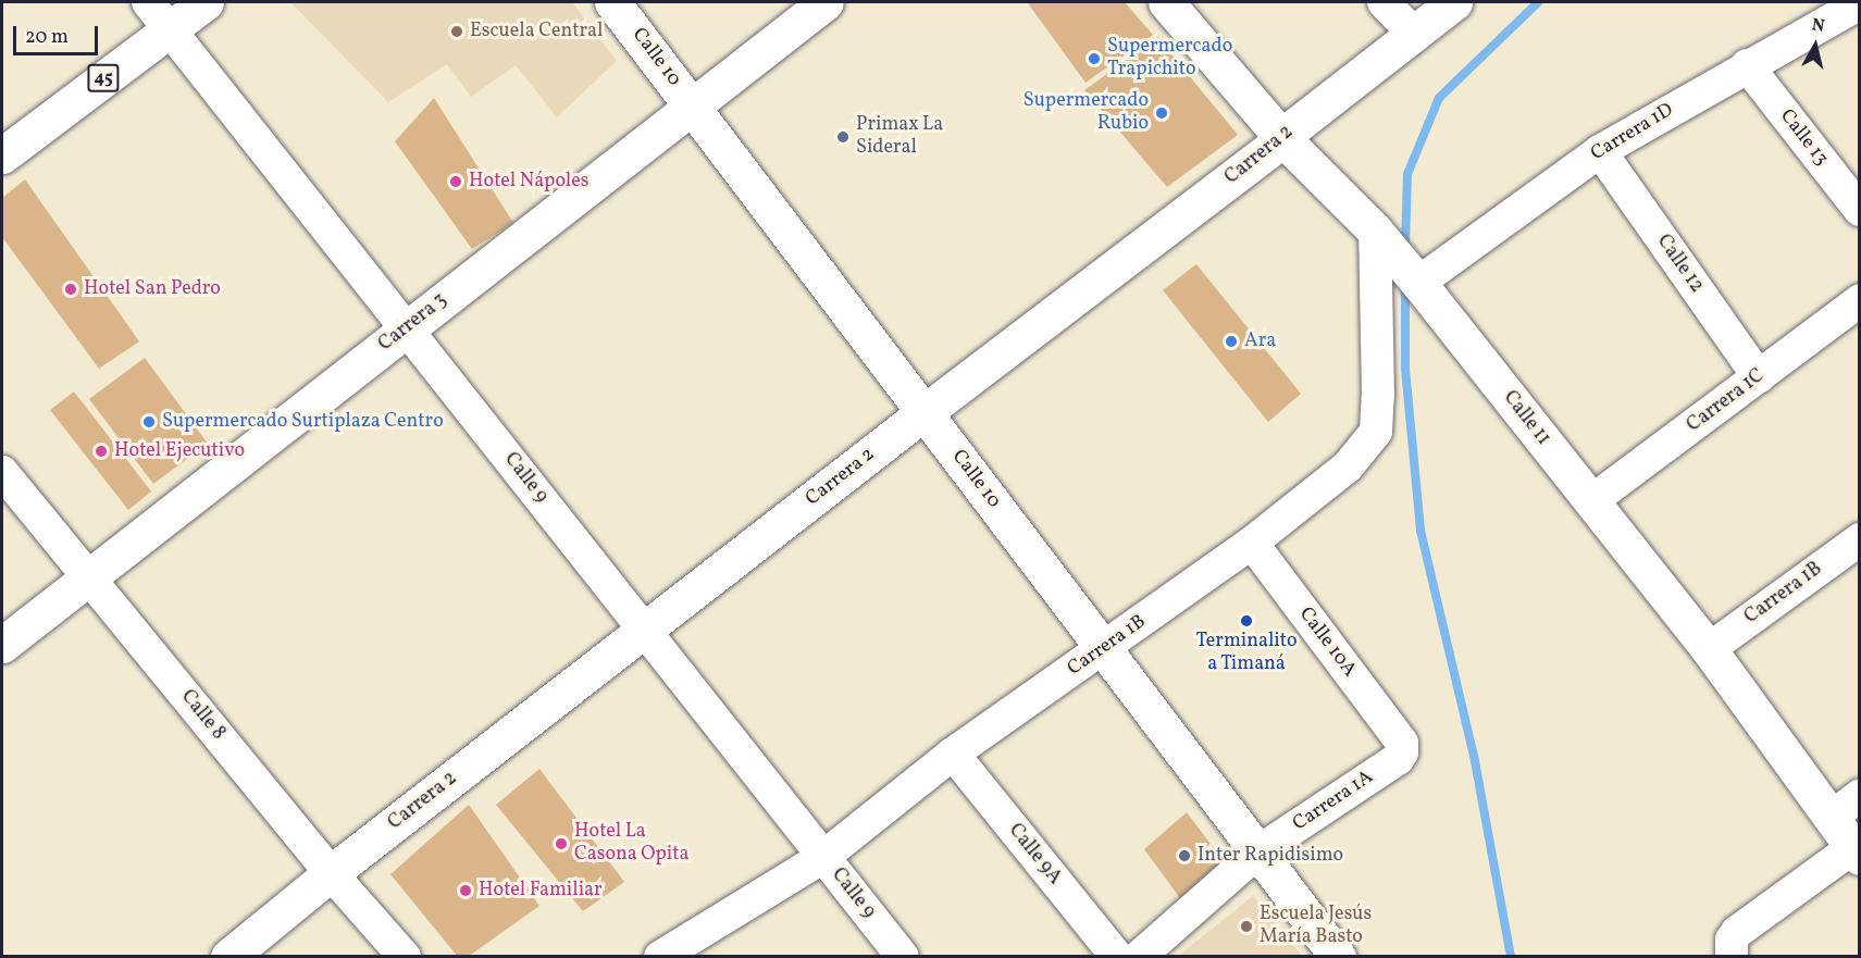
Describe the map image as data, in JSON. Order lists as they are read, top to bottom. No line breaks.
{"streets":{"main road":["Calle 10","45","Carrera 2","Carrera 3","Calle 11"],"street":["Carrera 1D","Calle 13","Calle 12","Carrera 1C","Calle 9","Carrera 1B","Calle 10A","Calle 8","Carrera 1A","Calle 9A"]},"crossings":[["Calle 10","Carrera 2"],["Calle 10","Carrera 3"],["Calle 10","Carrera 1B"],["Calle 10","Carrera 1A"],["45","Calle 9"],["Carrera 1D","Calle 13"],["Carrera 1D","Calle 12"],["Carrera 1D","Calle 11"],["Carrera 2","Calle 11"],["Carrera 2","Calle 9"],["Carrera 2","Calle 8"],["Calle 12","Carrera 1C"],["Carrera 3","Calle 9"],["Carrera 3","Calle 8"],["Carrera 1C","Calle 11"],["Calle 11","Carrera 1B"],["Calle 9","Carrera 1B"],["Carrera 1B","Calle 10A"],["Carrera 1B","Calle 9A"],["Calle 10A","Carrera 1A"]],"places":["Escuela Central","Supermercado Trapichito","Supermercado Rubio","Primax La Sideral","Hotel Nápoles","Hotel San Pedro","Ara","Supermercado Surtiplaza Centro","Hotel Ejecutivo","Terminalito a Timaná","Hotel La Casona Opita","Inter Rapidisimo","Hotel Familiar","Escuela Jesús María Basto"],"scale_bar":"20 m","north":"top"}
